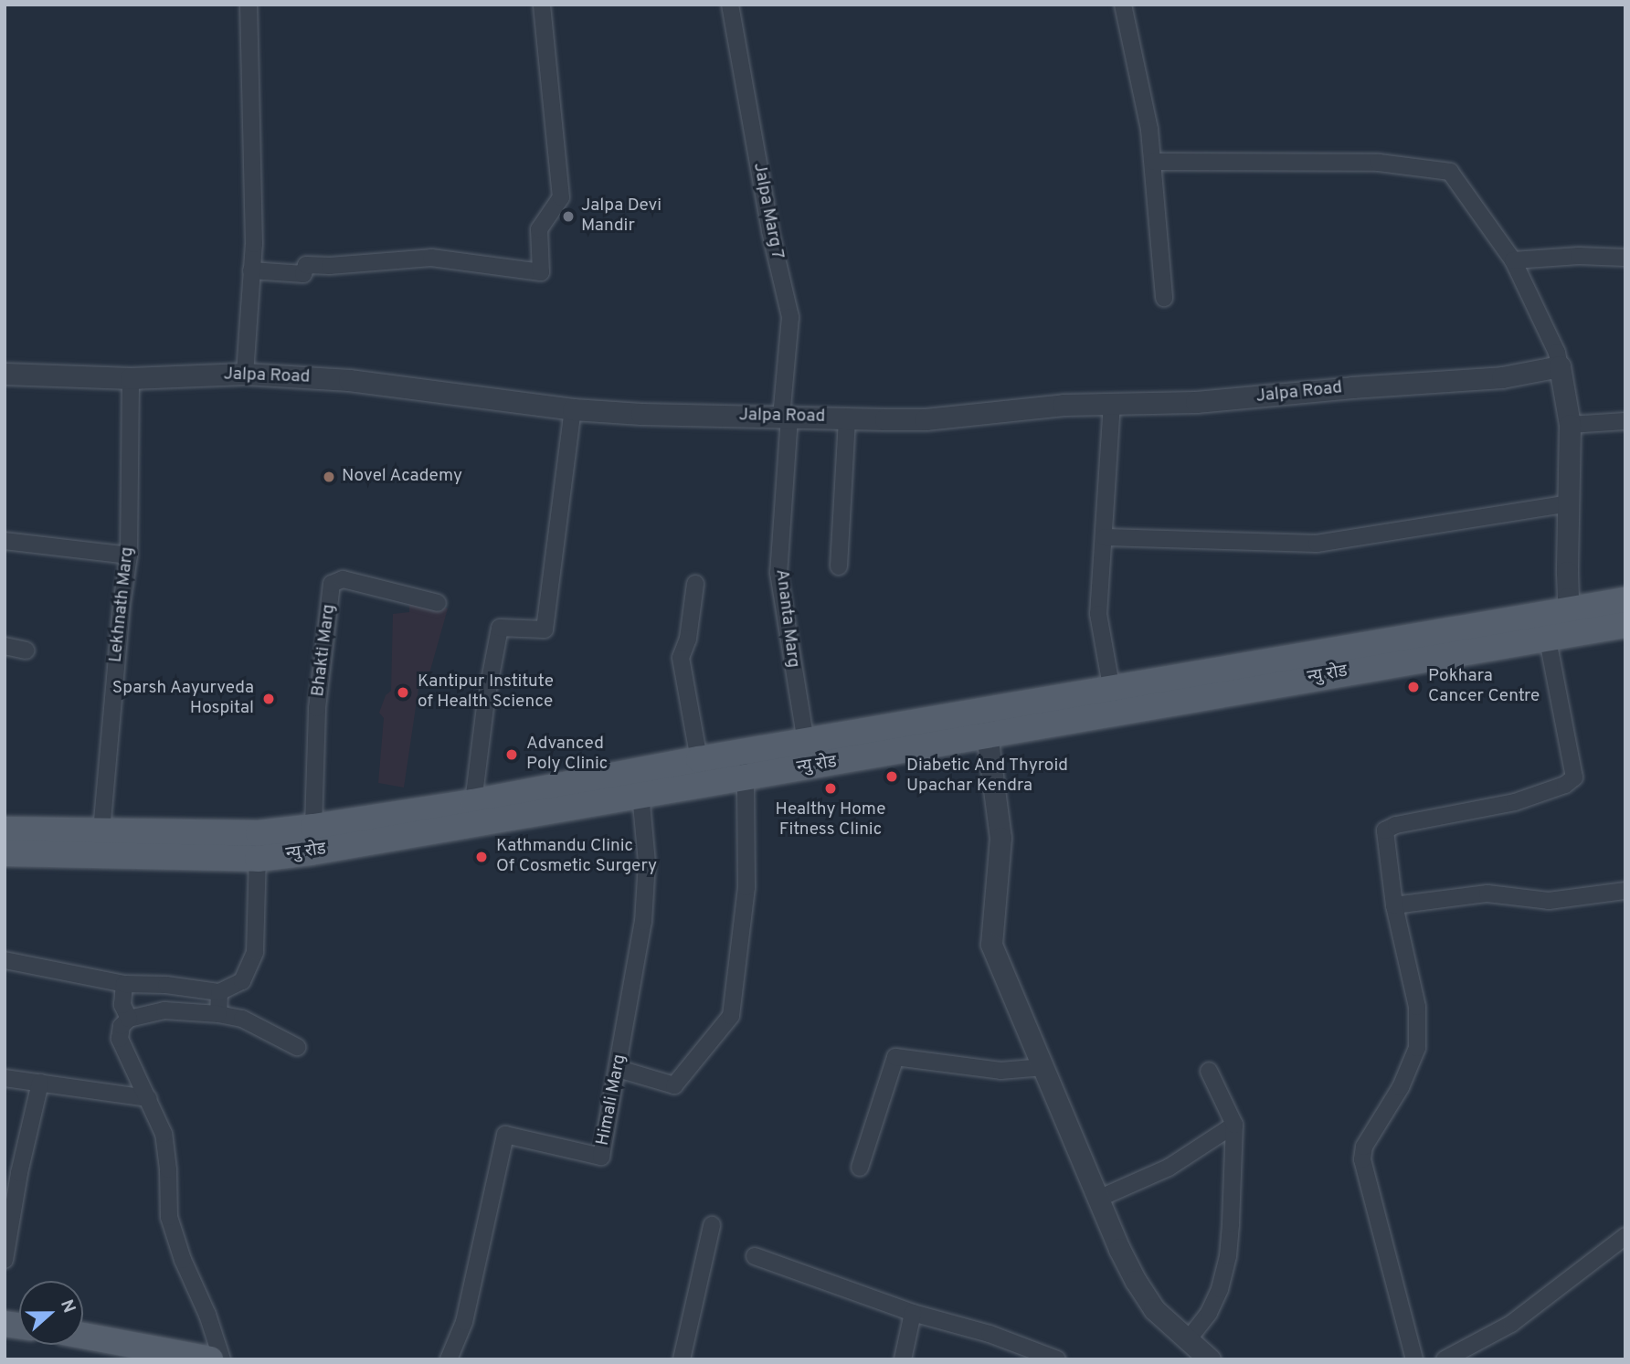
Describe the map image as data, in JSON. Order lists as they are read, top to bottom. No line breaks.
{"streets":{"main road":["न्यु रोड"],"street":["Jalpa Marg 7","Jalpa Road","Lekhnath Marg","Ananta Marg","Bhakti Marg","Himali Marg"]},"crossings":[["Jalpa Marg 7","Jalpa Road"],["Jalpa Marg 7","Ananta Marg"],["Jalpa Road","Lekhnath Marg"],["Jalpa Road","Ananta Marg"],["Lekhnath Marg","न्यु रोड"],["Ananta Marg","न्यु रोड"],["Bhakti Marg","न्यु रोड"],["न्यु रोड","Himali Marg"]],"places":["Jalpa Devi Mandir","Novel Academy","Pokhara Cancer Centre","Kantipur Institute of Health Science","Sparsh Aayurveda Hospital","Advanced Poly Clinic","Diabetic And Thyroid Upachar Kendra","Healthy Home Fitness Clinic","Kathmandu Clinic Of Cosmetic Surgery"],"north":"right"}
